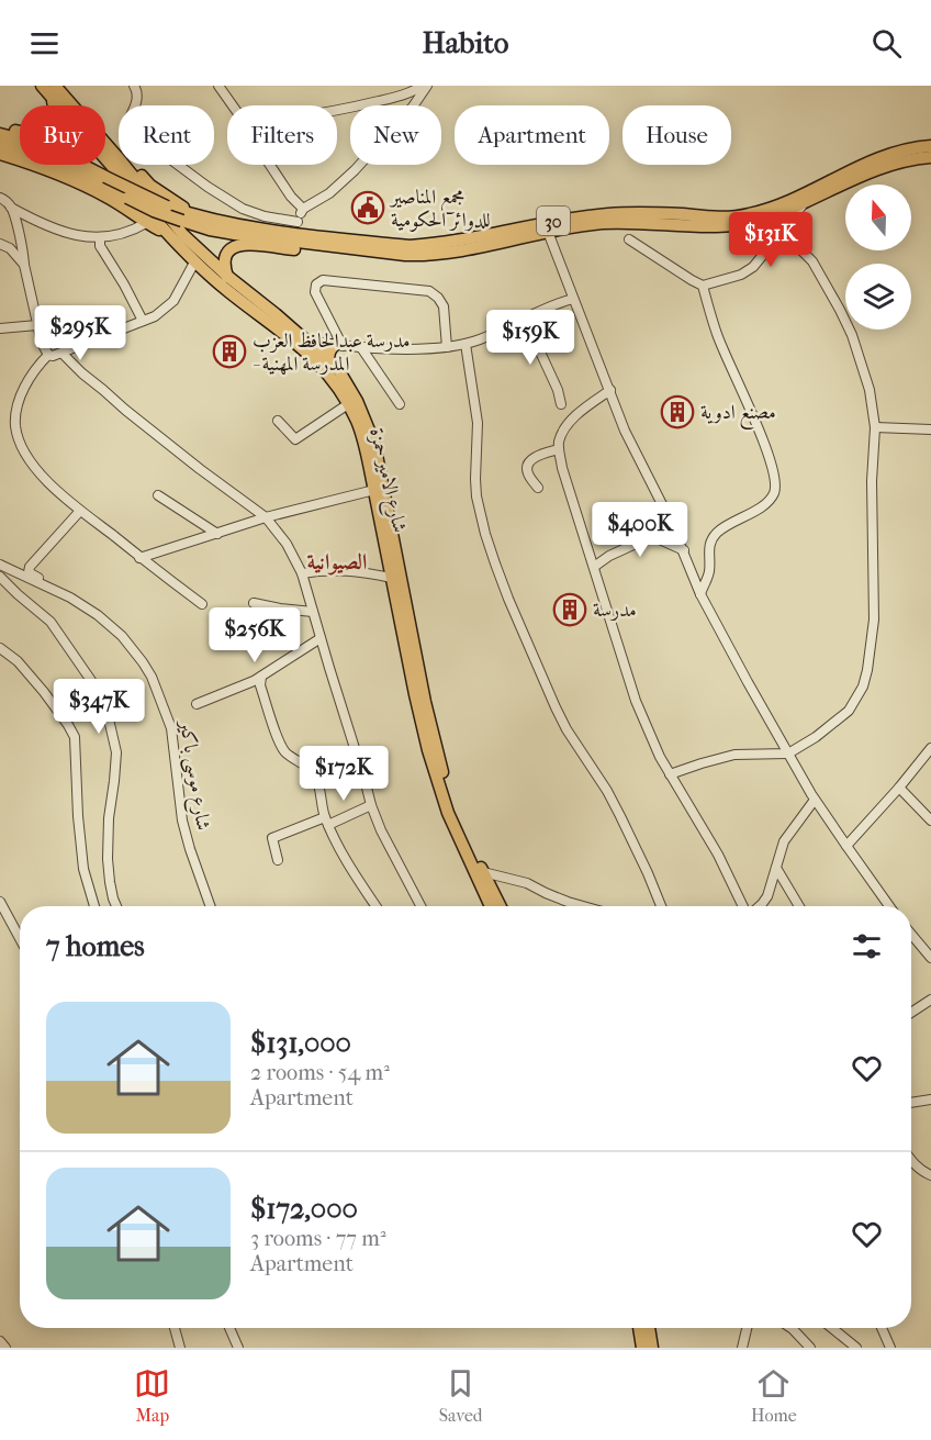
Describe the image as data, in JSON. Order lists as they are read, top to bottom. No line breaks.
{"streets":{"main road":["30","شارع الامير حمزة"],"street":["شارع موسى باكير"]},"districts":["الصيوانية"],"places":{"public building":["مجمع المناصير للدوائر الحكومية"],"building":["مدرسة عبدالحافظ العزب - المدرسة المهنية","مصنع ادوية","مدرسة"]},"north":"top","page":{"header":"Habito","chip":["Buy","Rent","Filters","New","Apartment","House"],"price":["$131K","$295K","$159K","$400K","$256K","$347K","$172K"],"heading":"7 homes","list":[{"name":"$131,000","note":"2 rooms · 54 m² · Apartment"},{"name":"$172,000","note":"3 rooms · 77 m² · Apartment"}],"tabs":["Map","Saved","Home"]}}
